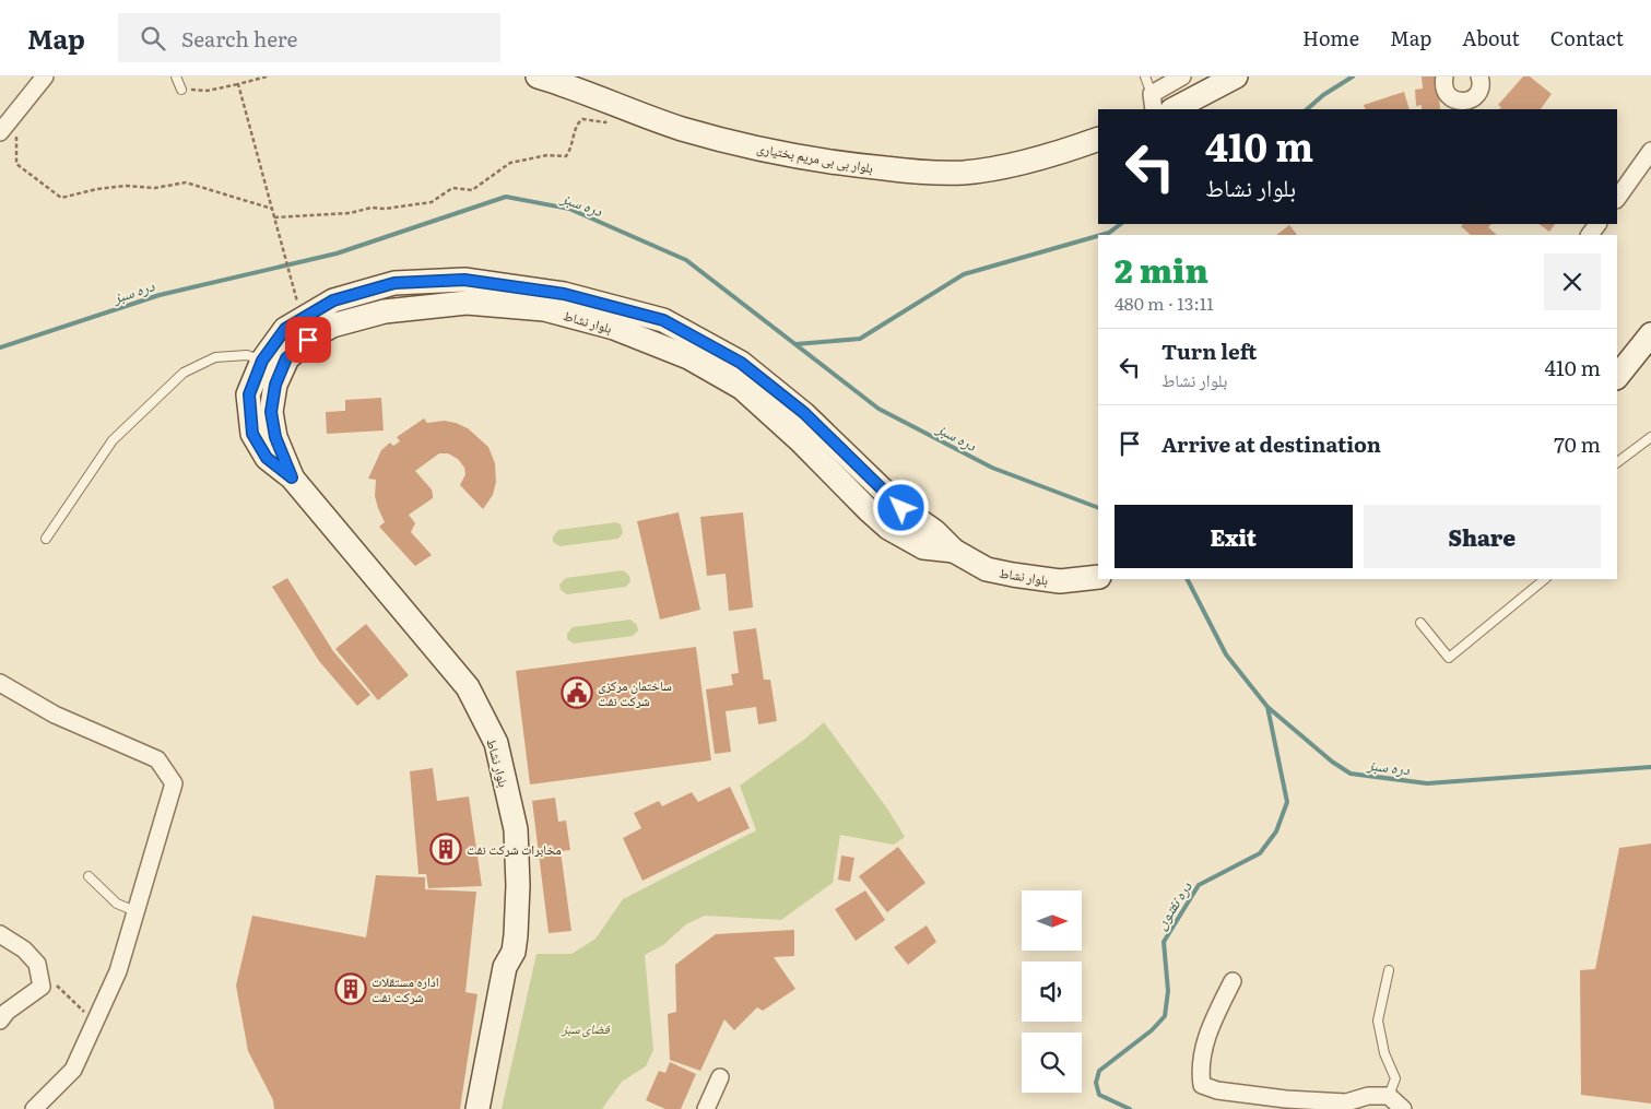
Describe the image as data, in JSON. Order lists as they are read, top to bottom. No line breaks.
{"streets":{"main road":["بلوار بی بی مریم بختیاری","بلوار نشاط"]},"water":["دره سبز","دره نفتون"],"parks":["فضای سبز"],"places":{"public building":["ساختمان مرکزی شرکت نفت"],"building":["مخابرات شرکت نفت","اداره مستقلات شرکت نفت"]},"north":"right","page":{"header":"Map","search":"Search here","nav":["Home","Map","About","Contact"],"turn":["410 m","بلوار نشاط"],"heading":["2 min","480 m · 13:11"],"list":[{"name":"Turn left","note":"بلوار نشاط","value":"410 m"},{"name":"Arrive at destination","value":"70 m"}],"buttons":["Exit","Share"]}}
